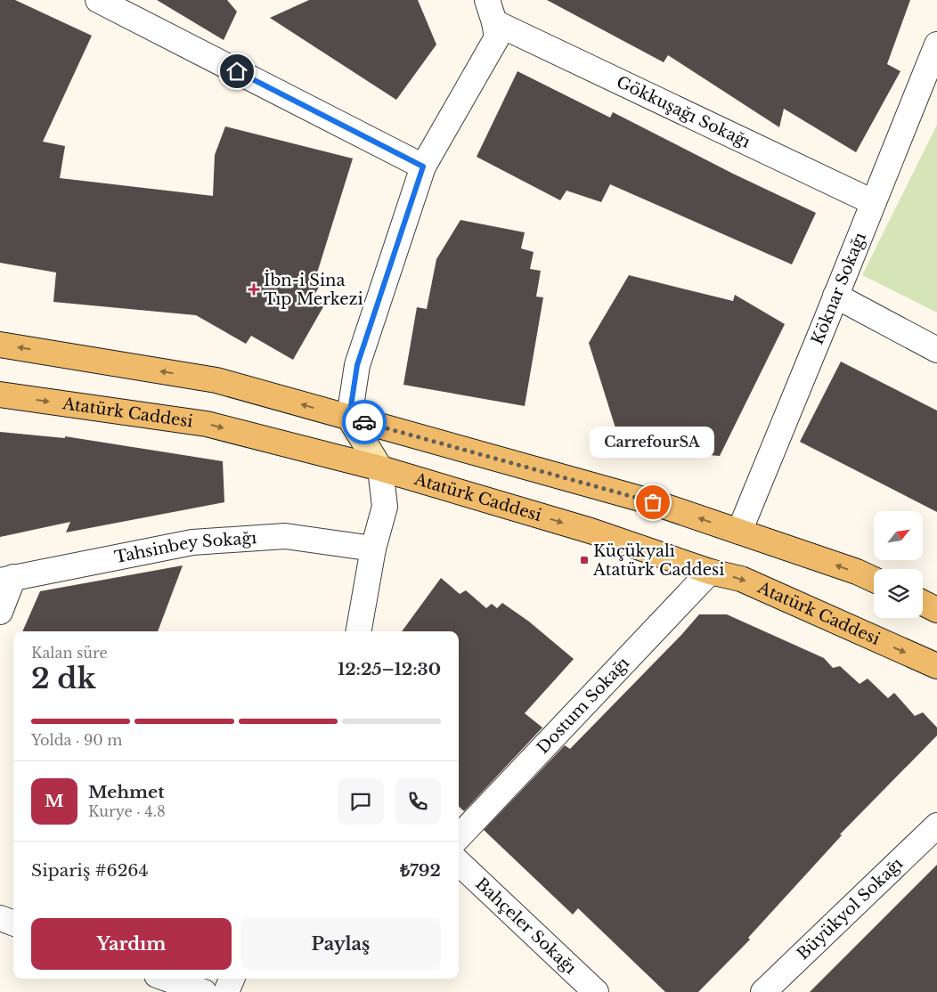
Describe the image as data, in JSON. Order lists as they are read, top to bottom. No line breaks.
{"streets":{"main road":["Atatürk Caddesi"],"street":["Gökkuşağı Sokağı","Köknar Sokağı","Tahsinbey Sokağı","Dostum Sokağı","Büyükyol Sokağı","Bahçeler Sokağı"]},"crossings":[["Gökkuşağı Sokağı","Köknar Sokağı"],["Atatürk Caddesi","Dostum Sokağı"]],"places":{"health":["İbn-i Sina Tıp Merkezi"],"other":["CarrefourSA"],"transit":["Küçükyalı Atatürk Caddesi"]},"north":"top right","page":{"bubble":"CarrefourSA","heading":["2 dk","Kalan süre","12:25–12:30"],"panel":["Mehmet","Kurye · 4.8","Sipariş #6264","₺792"],"bar":"Yolda · 90 m","round":"M","buttons":["Yardım","Paylaş"]}}
